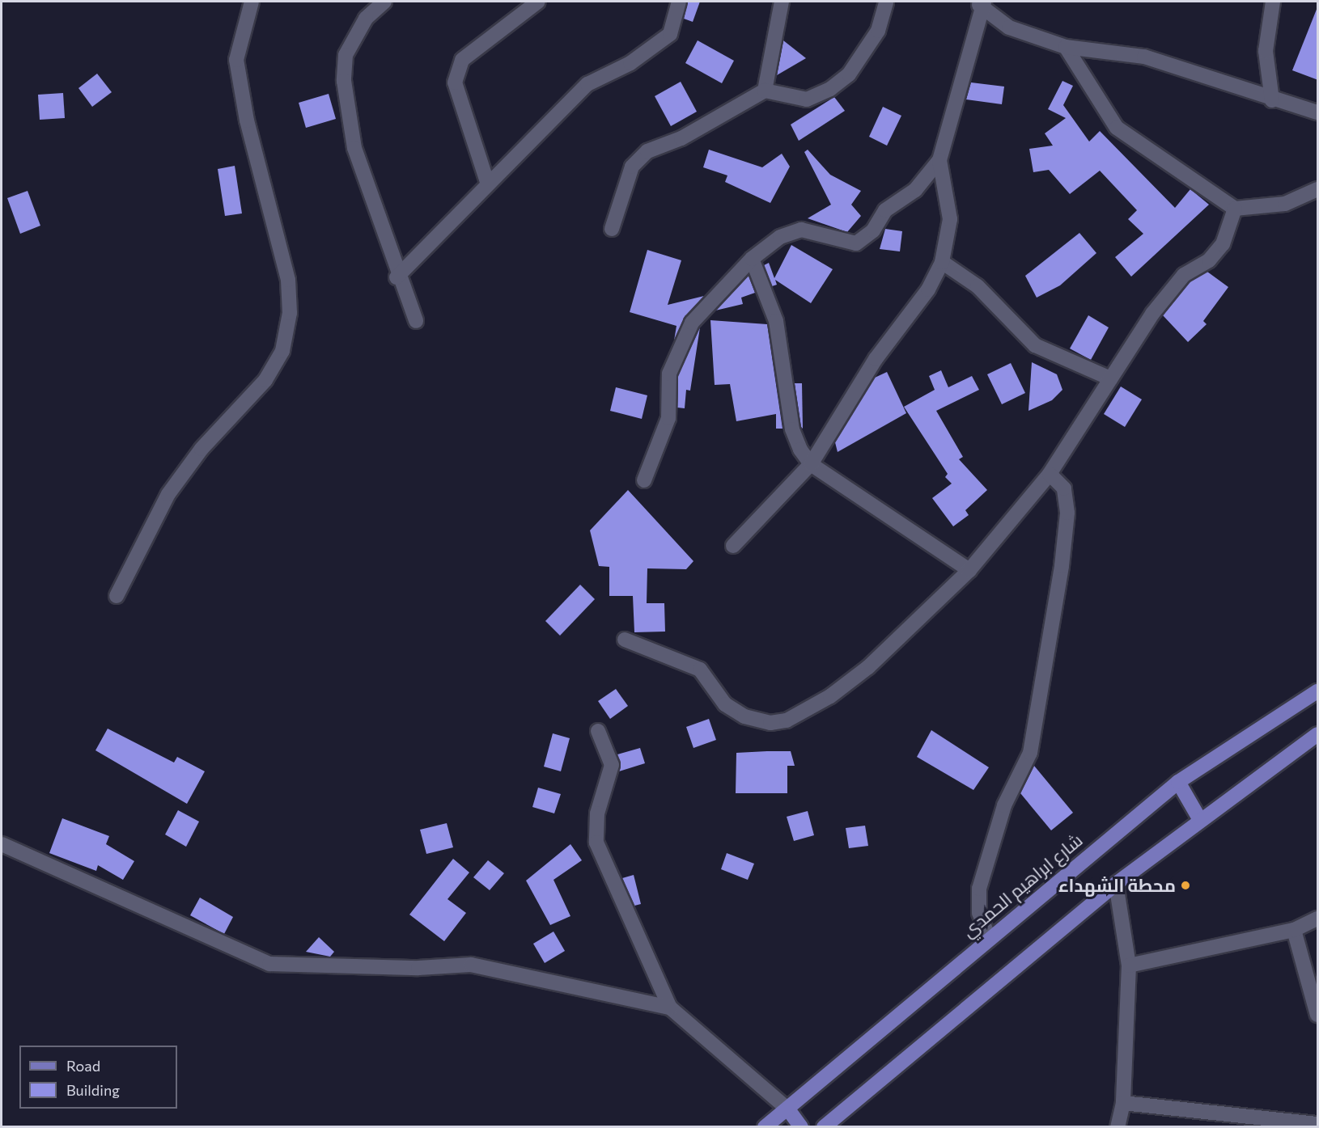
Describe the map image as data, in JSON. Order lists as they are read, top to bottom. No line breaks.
{"streets":{"main road":["شارع ابراهيم الحمدي"]},"places":["محطة الشهداء"],"legend":["Road","Building"]}
